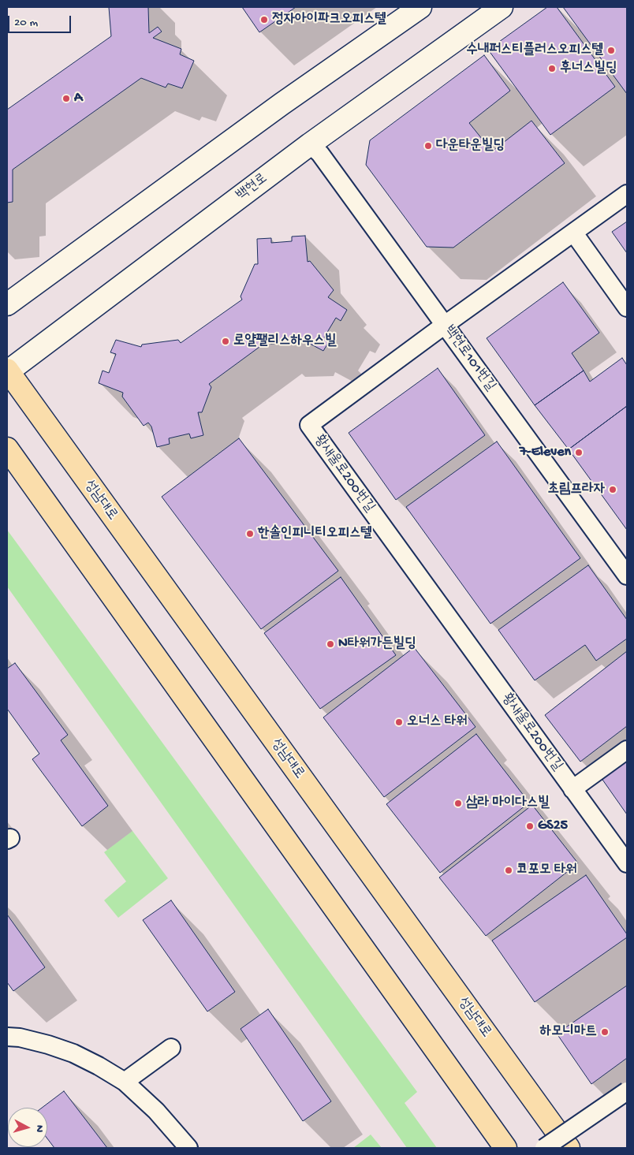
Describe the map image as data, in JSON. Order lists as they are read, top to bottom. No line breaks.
{"streets":{"main road":["백현로","성남대로"],"street":["백현로101번길","황새울로200번길"]},"crossings":[["백현로","백현로101번길"],["백현로","성남대로"],["백현로101번길","황새울로200번길"]],"places":["정자아이파크오피스텔","수내퍼스티플러스오피스텔","후너스빌딩","A","다운타운빌딩","로얄팰리스하우스빌","7-Eleven","초림프라자","한솔인피니티오피스텔","N타워가든빌딩","오너스 타워","삼라 마이다스빌","GS25","코포모 타워","하모니마트"],"scale_bar":"20 m","north":"right"}
